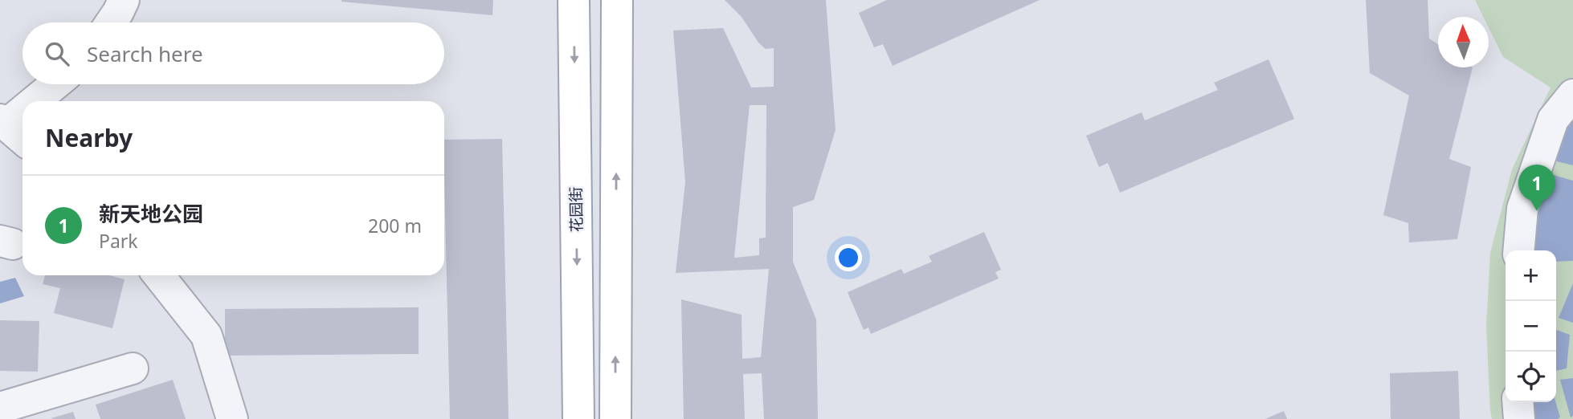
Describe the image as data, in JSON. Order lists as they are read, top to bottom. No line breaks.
{"streets":{"main road":["花园街"]},"north":"top","page":{"search":"Search here","heading":"Nearby","pins":"1","list":[{"mark":"1","name":"新天地公园","note":"Park","value":"200 m"}],"map_buttons":["+","−"]}}
